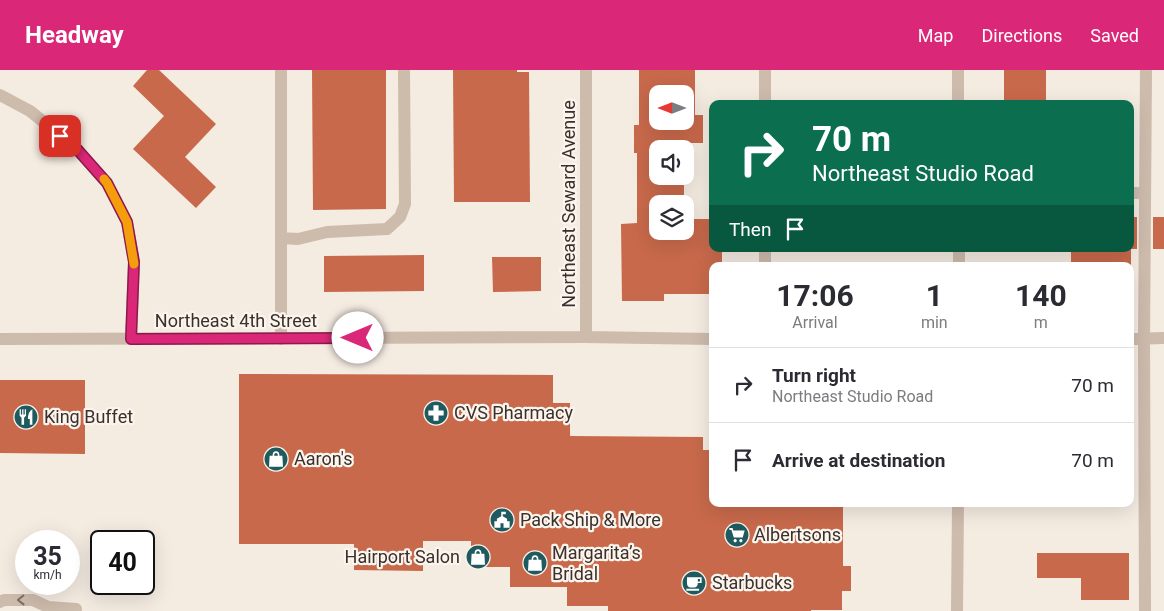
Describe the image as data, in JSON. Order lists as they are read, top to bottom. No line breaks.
{"streets":{"street":["Northeast Seward Avenue","Northeast 4th Street"]},"crossings":[["Northeast Seward Avenue","Northeast 4th Street"]],"places":{"pharmacy":["CVS Pharmacy"],"restaurant":["King Buffet"],"shop":["Aaron's","Hairport Salon","Margarita’s Bridal"],"public building":["Pack Ship & More"],"supermarket":["Albertsons"],"cafe":["Starbucks"]},"north":"left","page":{"header":"Headway","nav":["Map","Directions","Saved"],"turn":["70 m","Northeast Studio Road"],"then":"Then","eta":["17:06","Arrival","1","min","140","m"],"list":[{"name":"Turn right","note":"Northeast Studio Road","value":"70 m"},{"name":"Arrive at destination","value":"70 m"}],"speed":"35 km/h","limit":"40"}}
